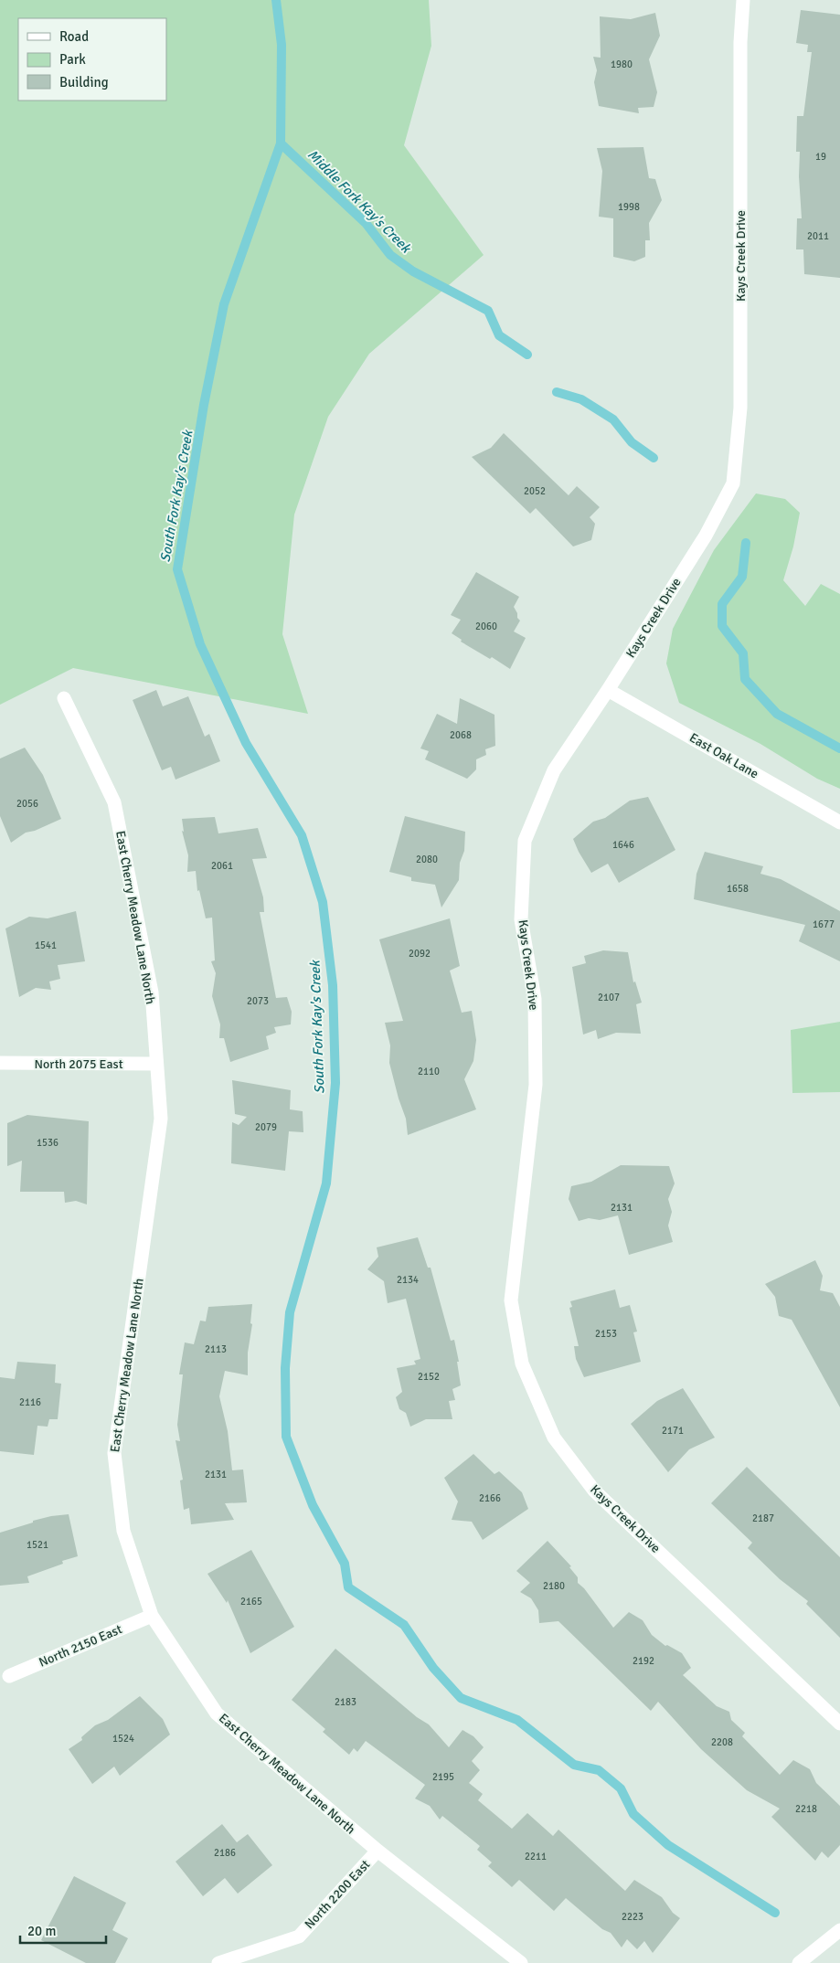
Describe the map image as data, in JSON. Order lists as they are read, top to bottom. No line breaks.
{"streets":{"street":["Kays Creek Drive","East Oak Lane","East Cherry Meadow Lane North","North 2075 East","North 2150 East","North 2200 East"]},"crossings":[["Kays Creek Drive","East Oak Lane"],["East Cherry Meadow Lane North","North 2075 East"],["East Cherry Meadow Lane North","North 2150 East"],["East Cherry Meadow Lane North","North 2200 East"]],"water":["Middle Fork Kay's Creek","South Fork Kay's Creek"],"house_numbers":["1980","19","1998","2011","2052","2060","2068","2056","1646","2080","2061","1658","1677","1541","2092","2107","2073","2110","2079","1536","2131","2134","2153","2113","2152","2116","2171","2131","2166","2187","1521","2180","2165","2192","2183","1524","2208","2195","2218","2186","2211","2223"],"legend":["Road","Park","Building"],"scale_bar":"20 m"}
